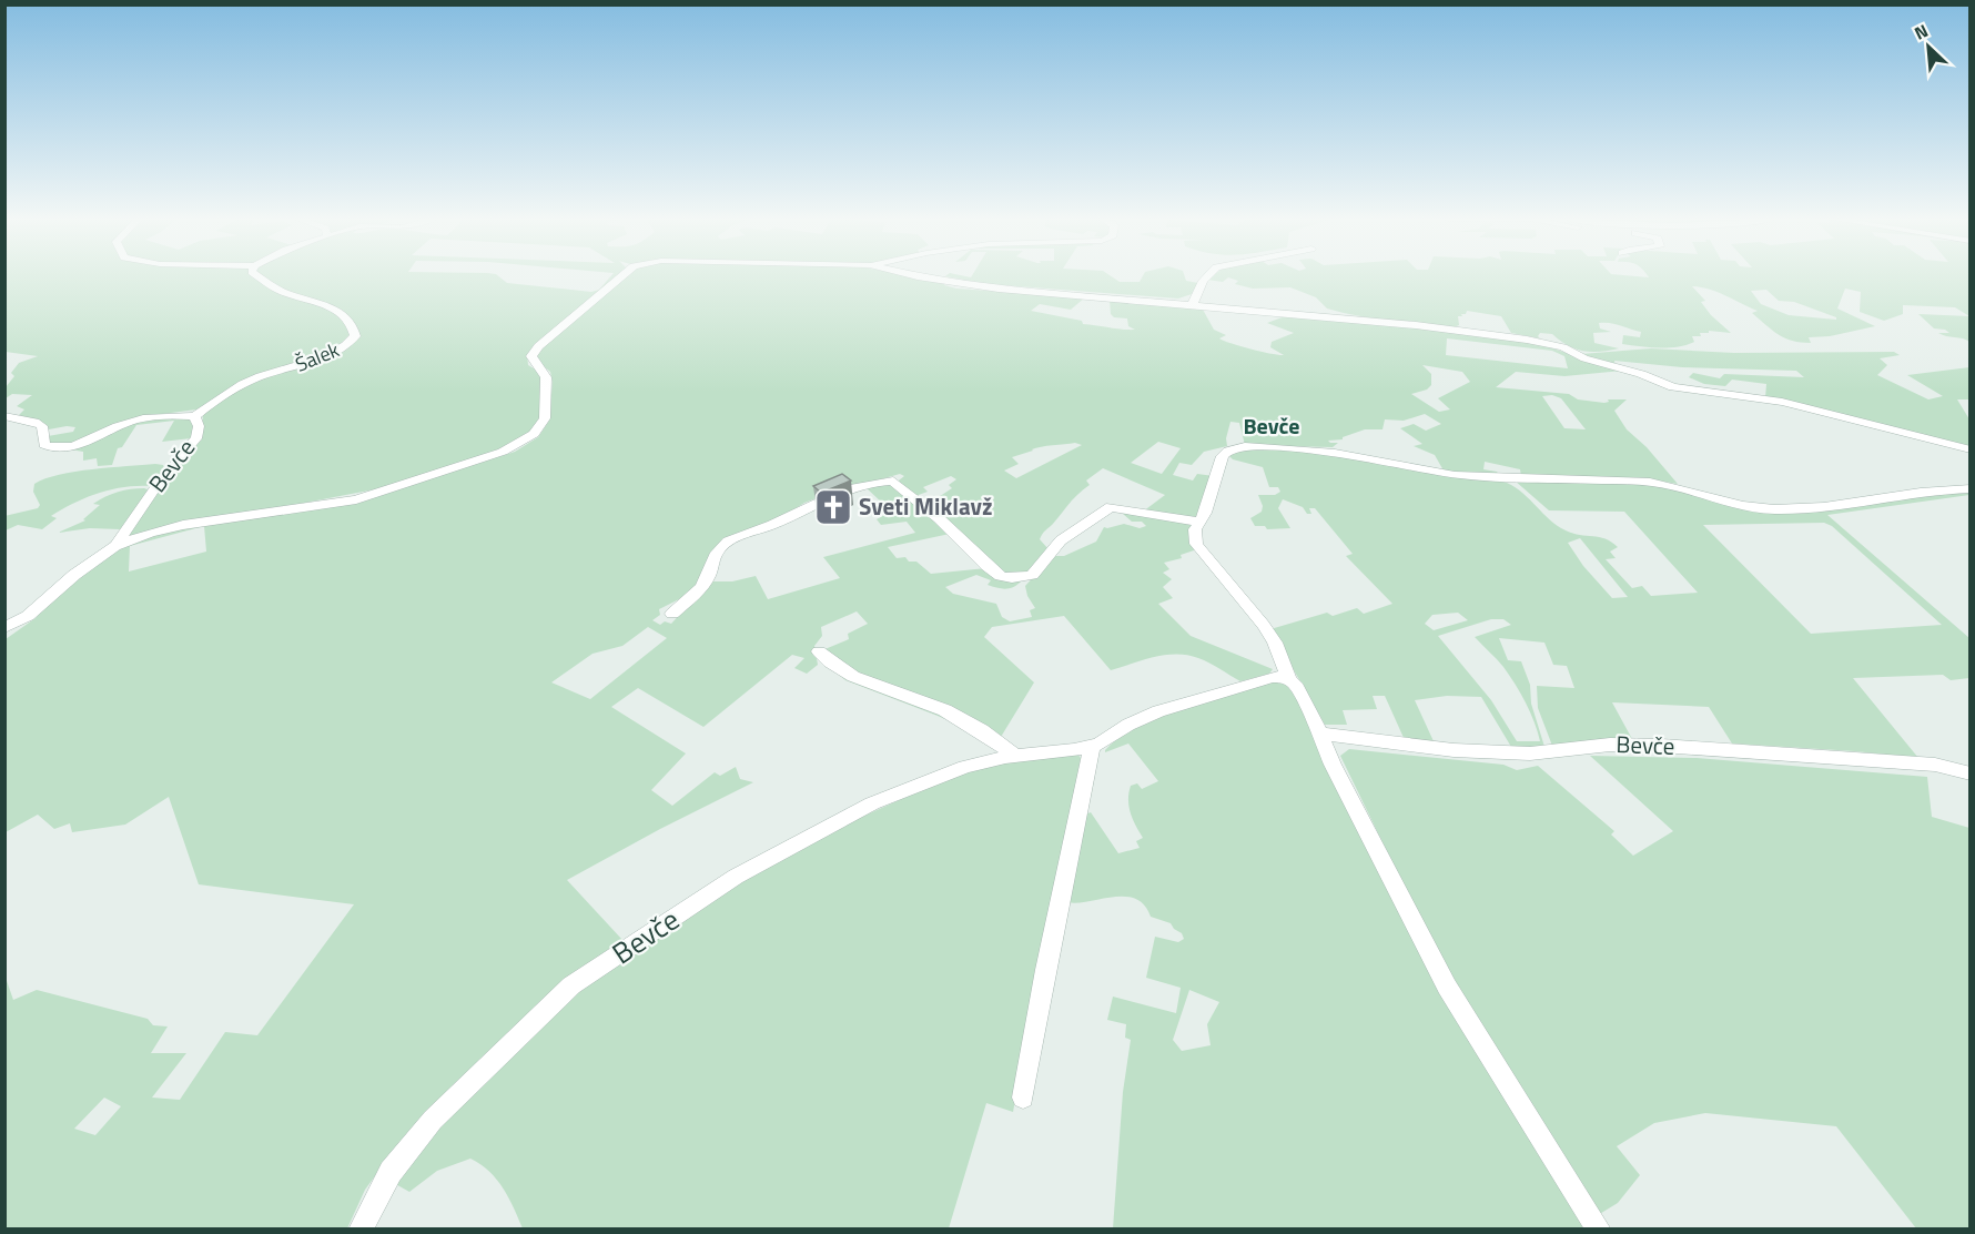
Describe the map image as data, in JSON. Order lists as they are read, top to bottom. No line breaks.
{"streets":{"street":["Šalek","Bevče"]},"crossings":[["Šalek","Bevče"]],"districts":["Bevče"],"places":{"church":["Sveti Miklavž"]},"north":"top left"}
